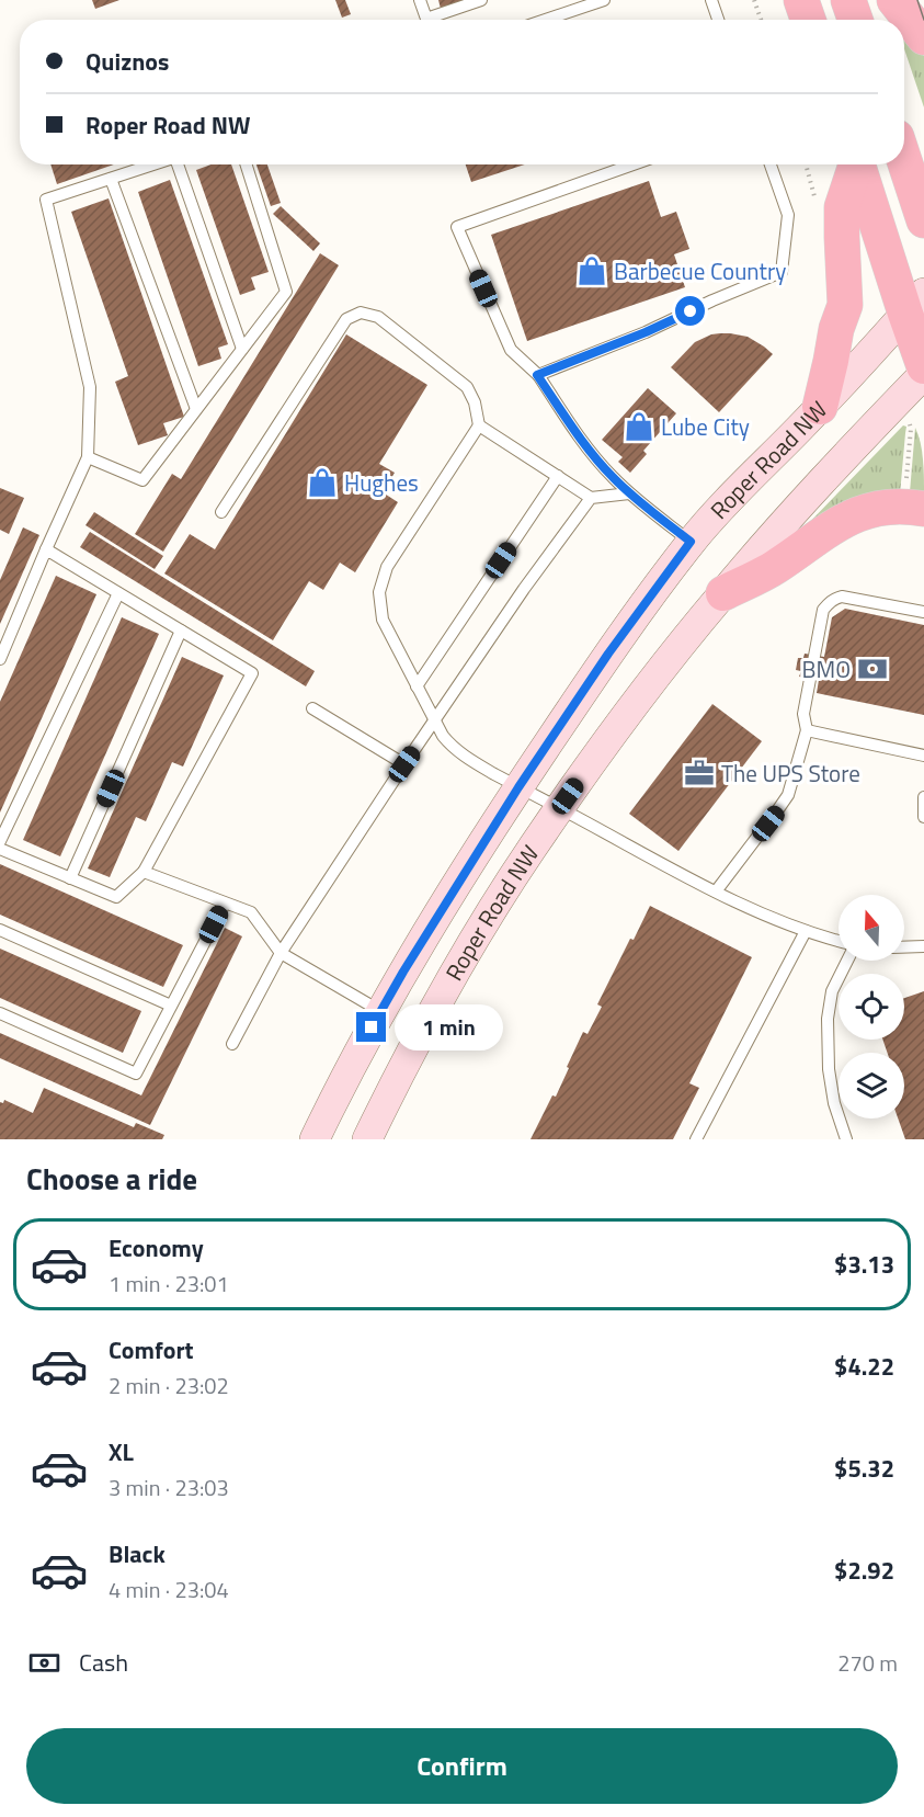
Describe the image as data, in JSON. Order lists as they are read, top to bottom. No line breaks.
{"streets":{"main road":["Roper Road NW"]},"places":{"shop":["Barbecue Country","Lube City","Hughes"],"bank":["BMO"],"office":["The UPS Store"]},"north":"top","page":{"banner":["Quiznos","Roper Road NW"],"bubble":"1 min","heading":"Choose a ride","list":[{"name":"Economy","note":"1 min · 23:01","value":"$3.13"},{"name":"Comfort","note":"2 min · 23:02","value":"$4.22"},{"name":"XL","note":"3 min · 23:03","value":"$5.32"},{"name":"Black","note":"4 min · 23:04","value":"$2.92"}],"pay":["Cash","270 m"],"buttons":"Confirm"}}
